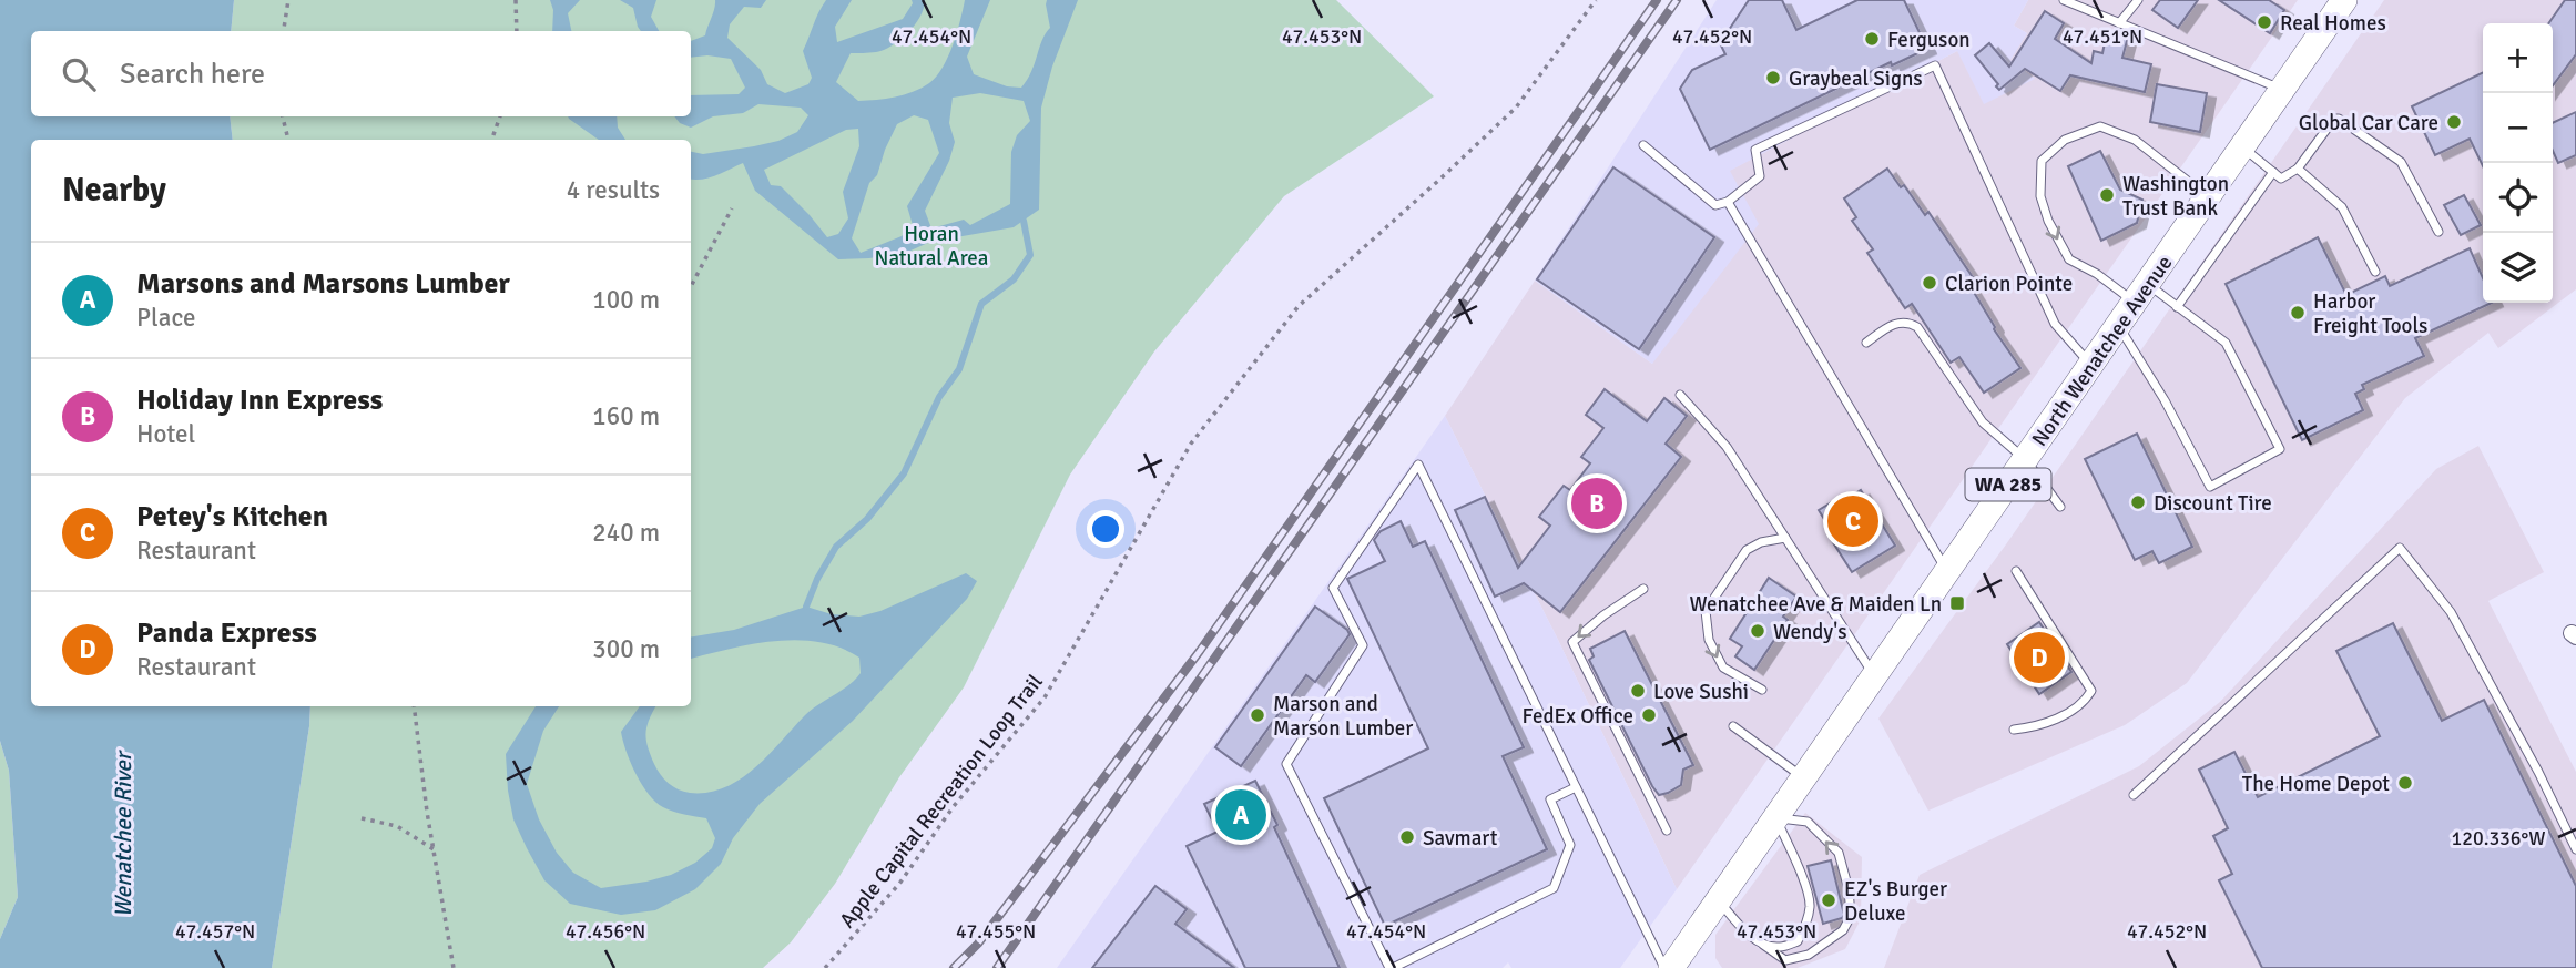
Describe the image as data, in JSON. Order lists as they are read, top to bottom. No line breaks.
{"streets":{"main road":["North Wenatchee Avenue","WA 285"],"path":["Apple Capital Recreation Loop Trail"]},"water":["Wenatchee River"],"parks":["Horan Natural Area"],"places":{"other":["Real Homes","Ferguson","Graybeal Signs","Global Car Care","Washington Trust Bank","Clarion Pointe","Harbor Freight Tools","Discount Tire","Wendy's","Love Sushi","Marson and Marson Lumber","FedEx Office","The Home Depot","Savmart","EZ's Burger Deluxe"],"transit":["Wenatchee Ave & Maiden Ln"]},"page":{"map_buttons":["+","−"],"search":"Search here","heading":["Nearby","4 results"],"list":[{"mark":"A","name":"Marsons and Marsons Lumber","note":"Place","value":"100 m"},{"mark":"B","name":"Holiday Inn Express","note":"Hotel","value":"160 m"},{"mark":"C","name":"Petey's Kitchen","note":"Restaurant","value":"240 m"},{"mark":"D","name":"Panda Express","note":"Restaurant","value":"300 m"}],"pins":["B","C","D","A"]},"coordinates":["47.454°N","47.453°N","47.452°N","47.451°N","120.336°W","47.457°N","47.456°N","47.455°N"]}
